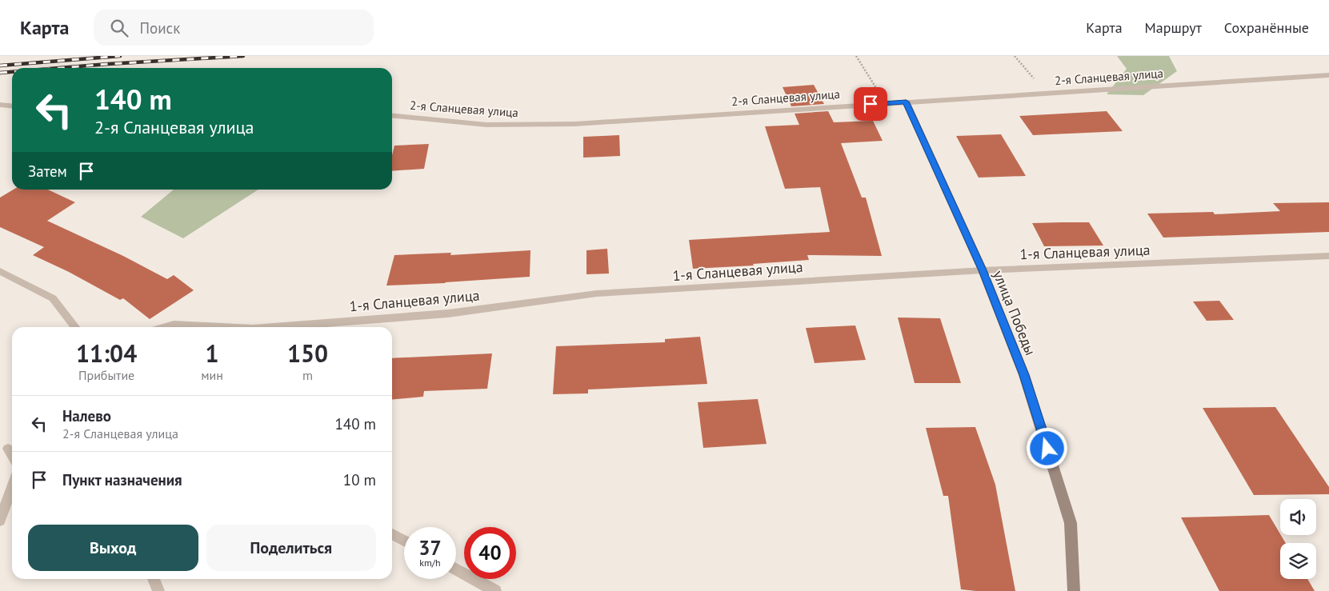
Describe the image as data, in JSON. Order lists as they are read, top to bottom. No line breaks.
{"streets":{"street":["2-я Сланцевая улица","1-я Сланцевая улица","улица Победы"]},"crossings":[["2-я Сланцевая улица","улица Победы"],["1-я Сланцевая улица","улица Победы"]],"page":{"header":"Карта","search":"Поиск","nav":["Карта","Маршрут","Сохранённые"],"turn":["140 m","2-я Сланцевая улица"],"then":"Затем","eta":["11:04","Прибытие","1","мин","150","m"],"list":[{"name":"Налево","note":"2-я Сланцевая улица","value":"140 m"},{"name":"Пункт назначения","value":"10 m"}],"buttons":["Выход","Поделиться"],"speed":"37 km/h","limit":"40"}}
